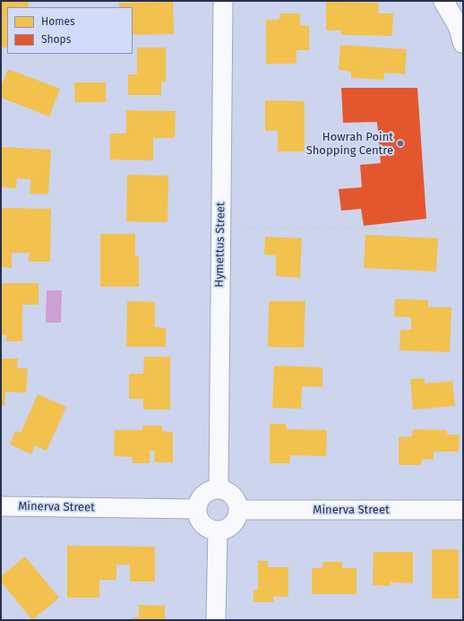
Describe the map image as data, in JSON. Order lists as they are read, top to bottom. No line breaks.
{"streets":{"street":["Hymettus Street","Minerva Street"]},"crossings":[["Hymettus Street","Minerva Street"]],"places":["Howrah Point Shopping Centre"],"legend":["Homes","Shops"]}
